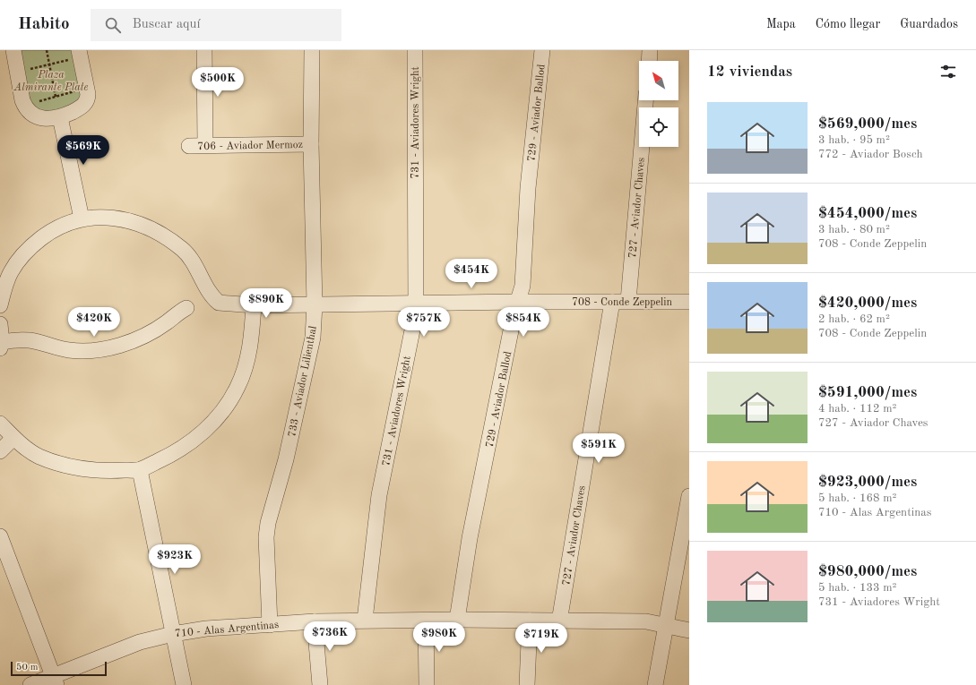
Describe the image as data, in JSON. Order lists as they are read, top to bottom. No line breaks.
{"streets":{"street":["729 - Aviador Ballod","731 - Aviadores Wright","706 - Aviador Mermoz","727 - Aviador Chaves","708 - Conde Zeppelin","733 - Aviador Lilienthal","710 - Alas Argentinas"]},"crossings":[["729 - Aviador Ballod","708 - Conde Zeppelin"],["729 - Aviador Ballod","710 - Alas Argentinas"],["731 - Aviadores Wright","708 - Conde Zeppelin"],["731 - Aviadores Wright","710 - Alas Argentinas"],["706 - Aviador Mermoz","733 - Aviador Lilienthal"],["727 - Aviador Chaves","708 - Conde Zeppelin"],["727 - Aviador Chaves","710 - Alas Argentinas"],["708 - Conde Zeppelin","733 - Aviador Lilienthal"],["733 - Aviador Lilienthal","710 - Alas Argentinas"]],"parks":["Plaza Almirante Plate"],"scale_bar":"50 m","north":"top left","page":{"header":"Habito","search":"Buscar aquí","nav":["Mapa","Cómo llegar","Guardados"],"heading":"12 viviendas","price":["$500K","$569K","$454K","$890K","$420K","$757K","$854K","$591K","$923K","$736K","$980K","$719K"],"list":[{"name":"$569,000/mes","note":"3 hab. · 95 m² · 772 - Aviador Bosch"},{"name":"$454,000/mes","note":"3 hab. · 80 m² · 708 - Conde Zeppelin"},{"name":"$420,000/mes","note":"2 hab. · 62 m² · 708 - Conde Zeppelin"},{"name":"$591,000/mes","note":"4 hab. · 112 m² · 727 - Aviador Chaves"},{"name":"$923,000/mes","note":"5 hab. · 168 m² · 710 - Alas Argentinas"},{"name":"$980,000/mes","note":"5 hab. · 133 m² · 731 - Aviadores Wright"}],"scale":"50 m"}}
